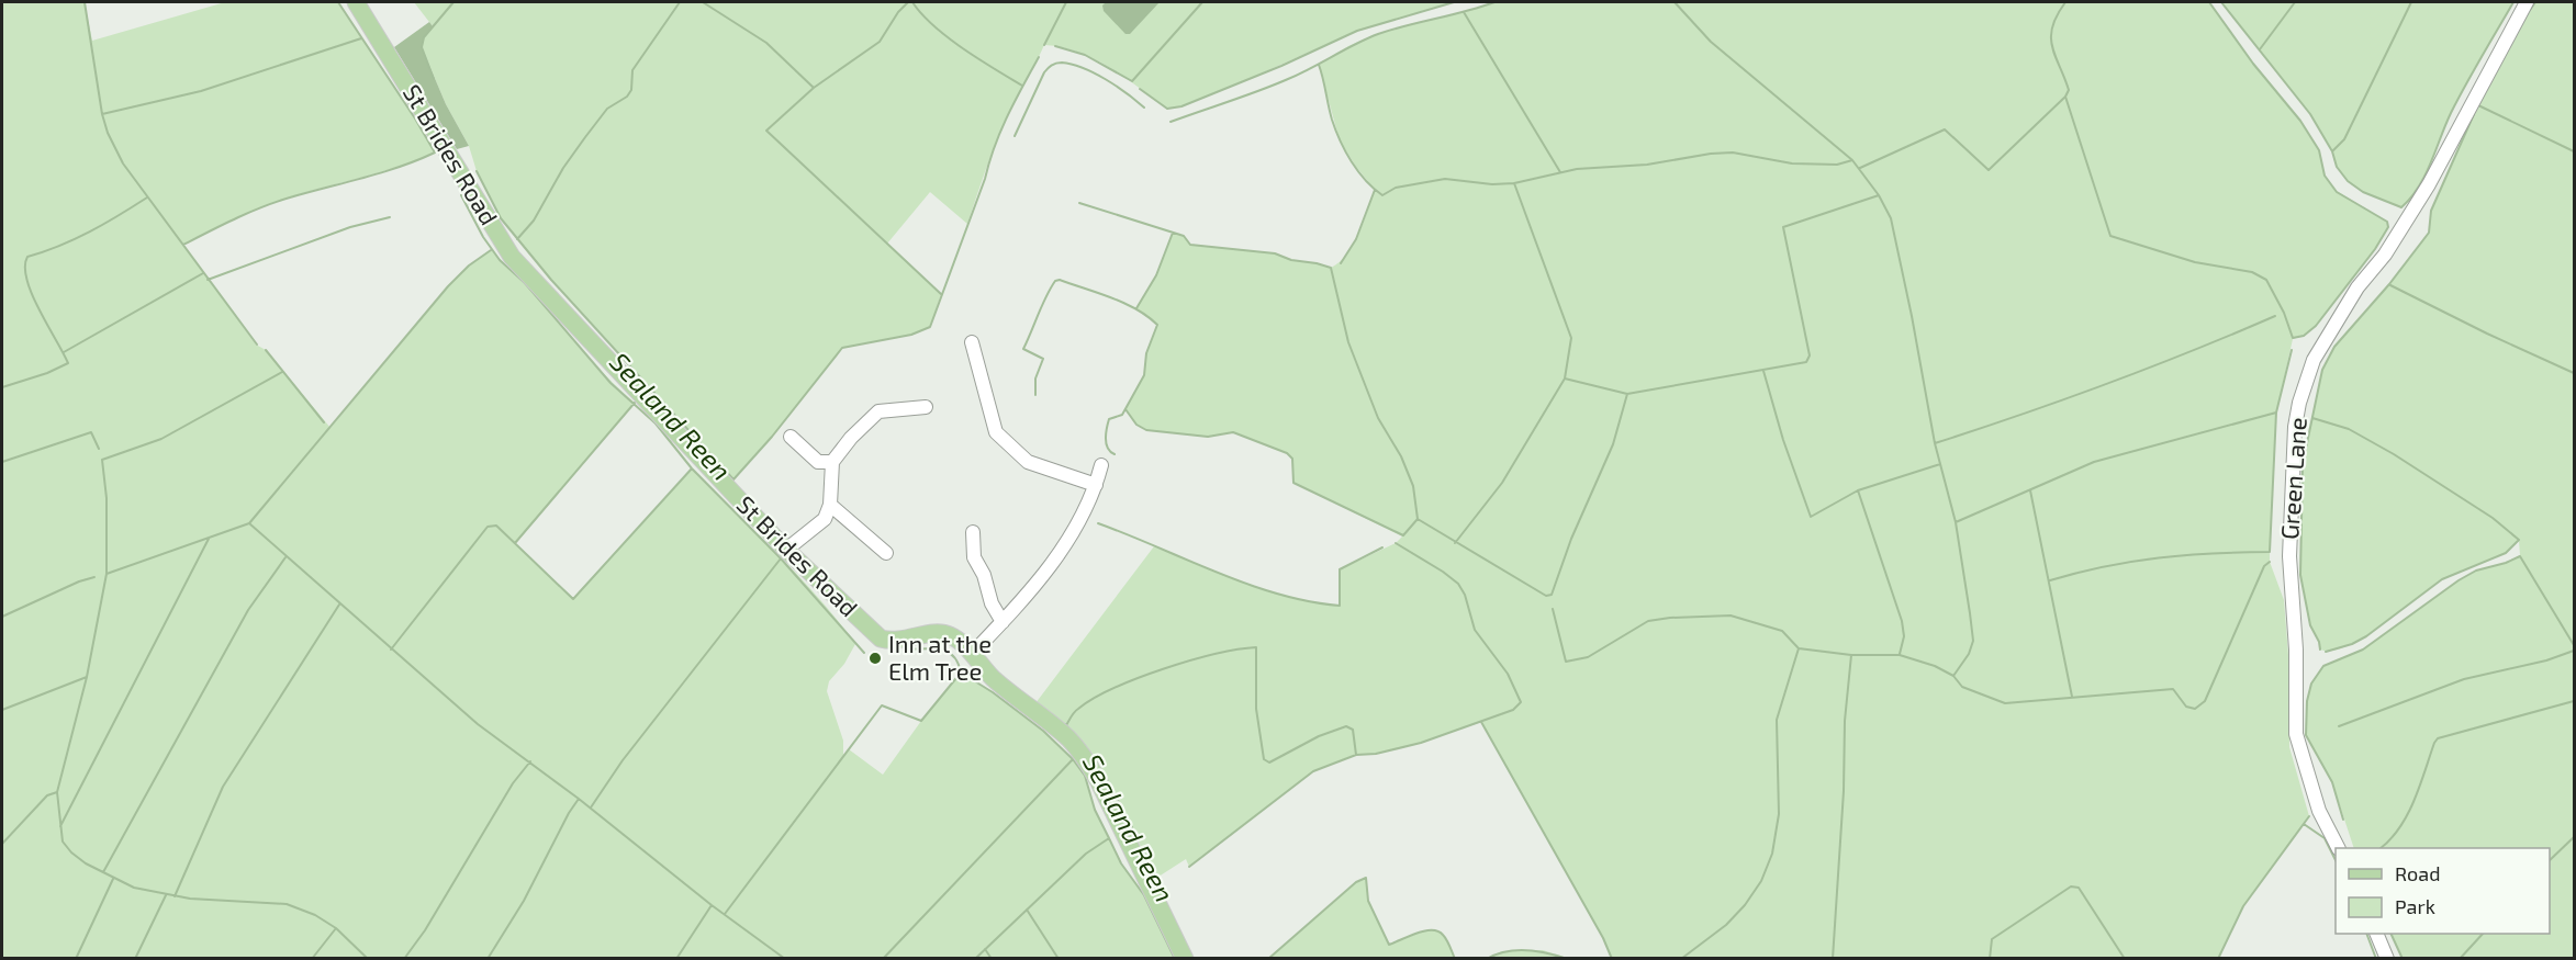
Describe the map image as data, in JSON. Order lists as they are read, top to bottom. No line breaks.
{"streets":{"main road":["St Brides Road"],"street":["Green Lane"]},"water":["Sealand Reen"],"places":["Inn at the Elm Tree"],"legend":["Road","Park"]}
